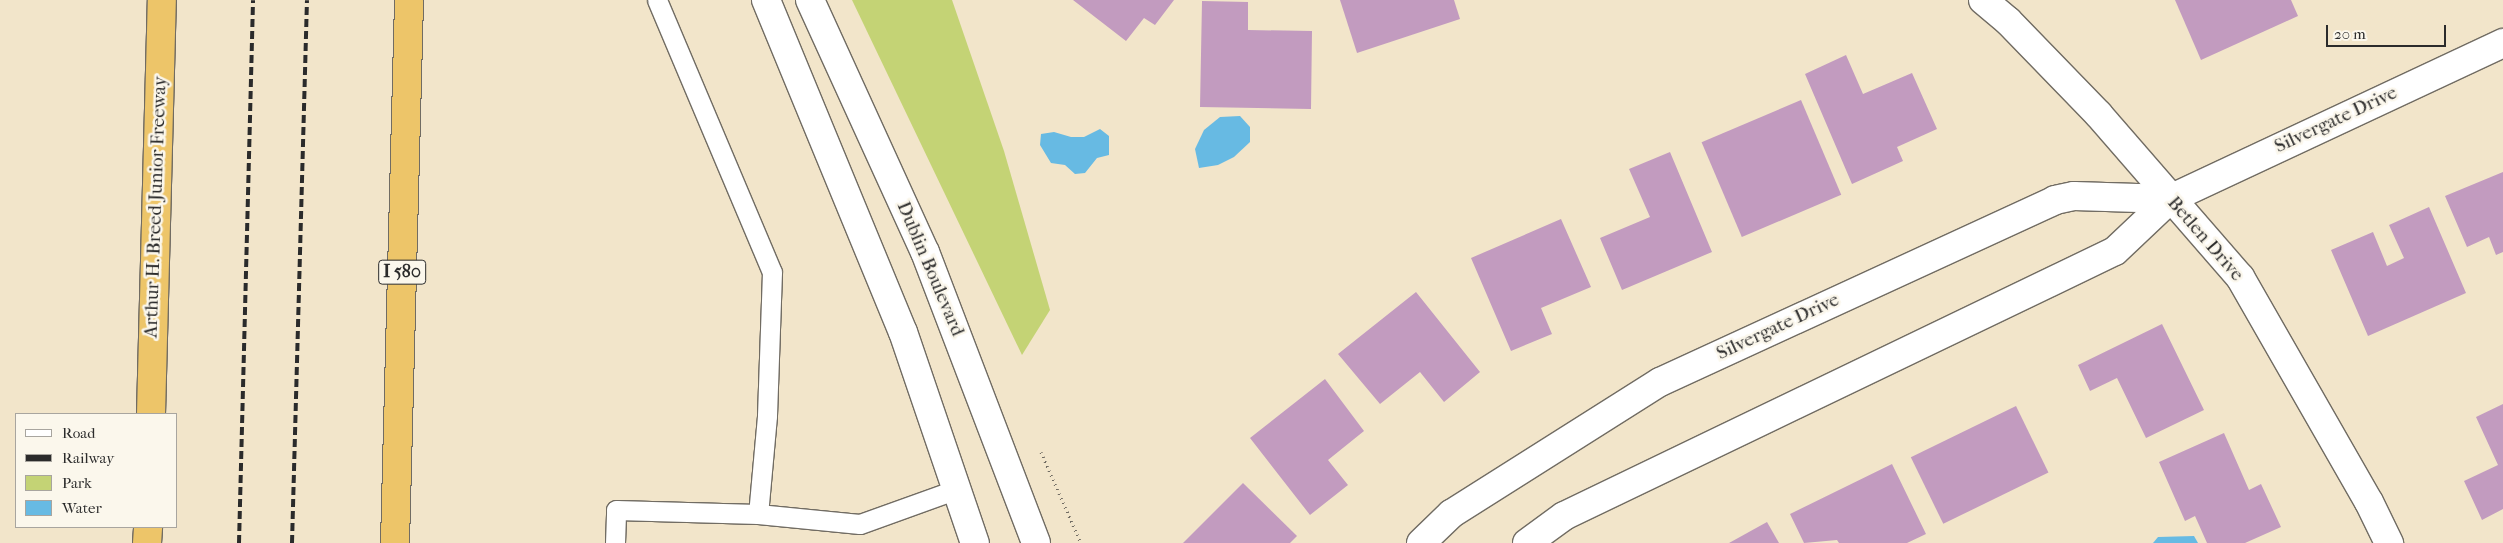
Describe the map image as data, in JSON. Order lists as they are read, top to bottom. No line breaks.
{"streets":{"highway":["Arthur H. Breed Junior Freeway","I 580"],"street":["Silvergate Drive","Betlen Drive","Dublin Boulevard"]},"crossings":[["Silvergate Drive","Betlen Drive"]],"legend":["Road","Railway","Park","Water"],"scale_bar":"20 m"}
